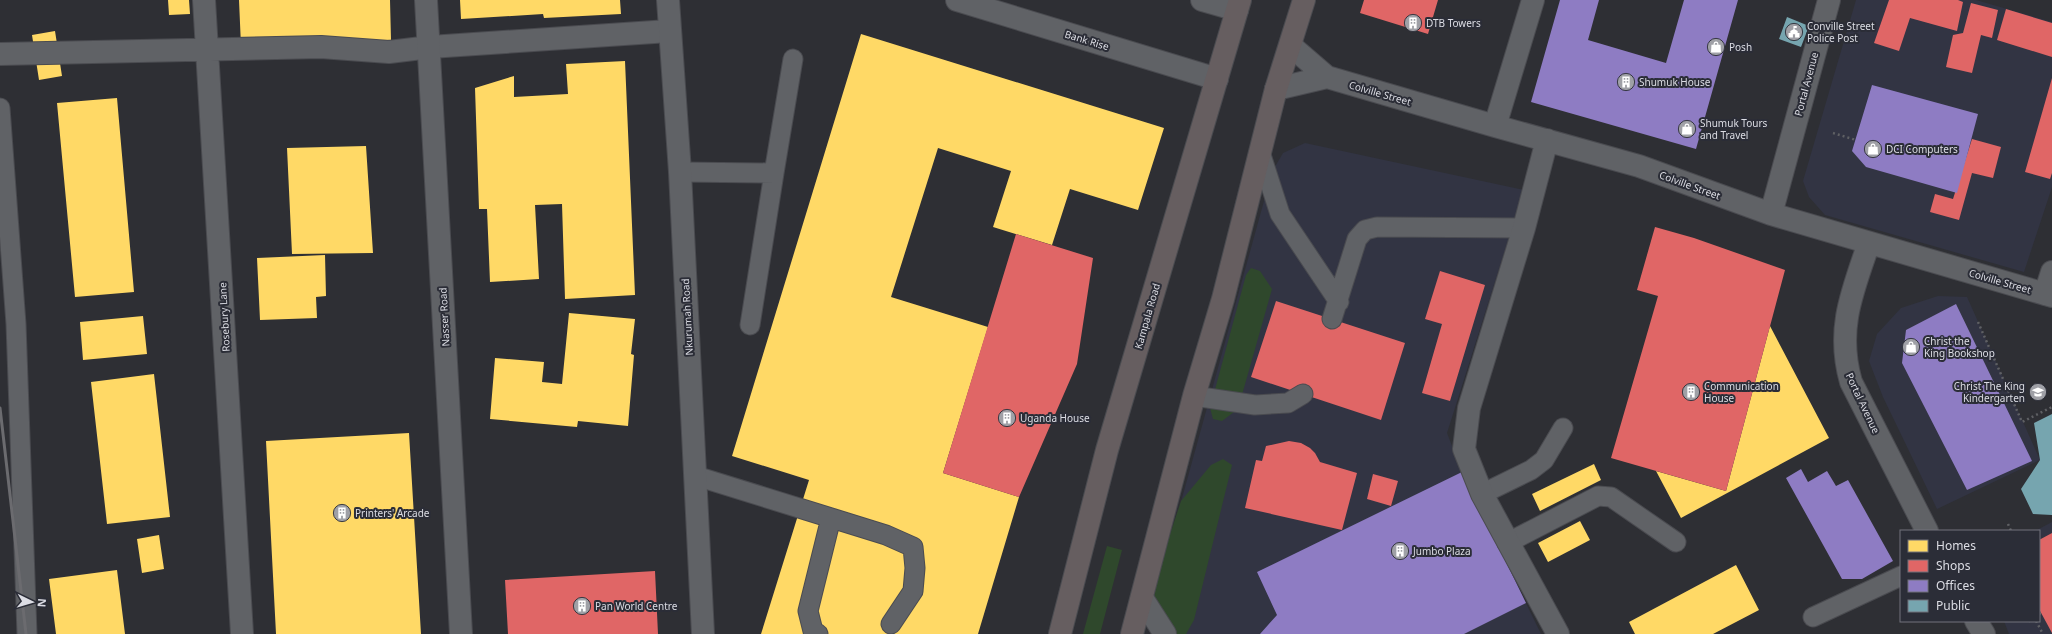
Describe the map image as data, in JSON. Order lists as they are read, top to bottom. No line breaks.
{"streets":{"main road":["Kampala Road"],"street":["Bank Rise","Portal Avenue","Colville Street","Rosebury Lane","Nasser Road","Nkurumah Road"]},"crossings":[["Bank Rise","Kampala Road"],["Portal Avenue","Colville Street"]],"places":{"building":["DTB Towers","Shumuk House","Communication House","Uganda House","Printers' Arcade","Jumbo Plaza","Pan World Centre"],"public building":["Conville Street Police Post"],"shop":["Posh","Shumuk Tours and Travel","DCI Computers","Christ the King Bookshop"],"school or university":["Christ The King Kindergarten"]},"legend":["Homes","Shops","Offices","Public"],"north":"right"}
